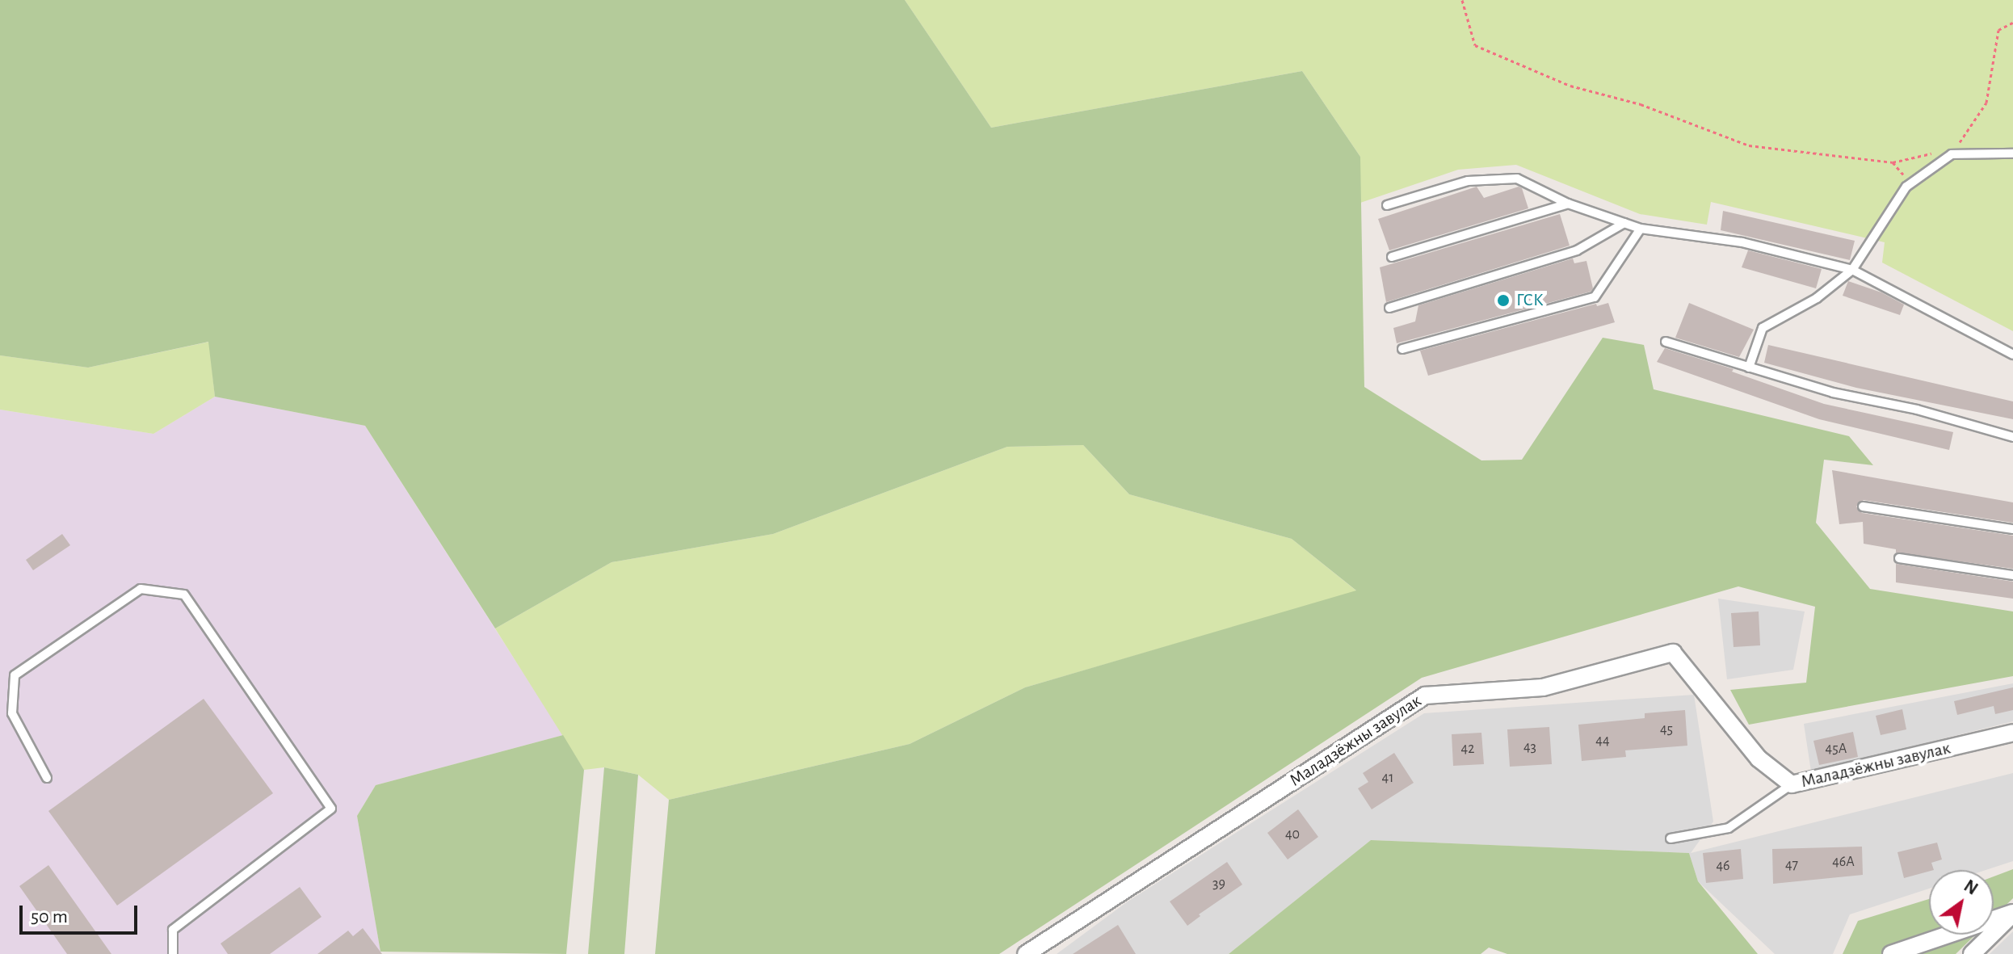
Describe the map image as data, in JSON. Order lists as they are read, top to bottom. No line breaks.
{"streets":{"street":["Маладзёжны завулак"]},"places":["ГСК"],"house_numbers":["45","44","43","42","45А","41","40","46А","47","46","39"],"scale_bar":"50 m","north":"top right"}
